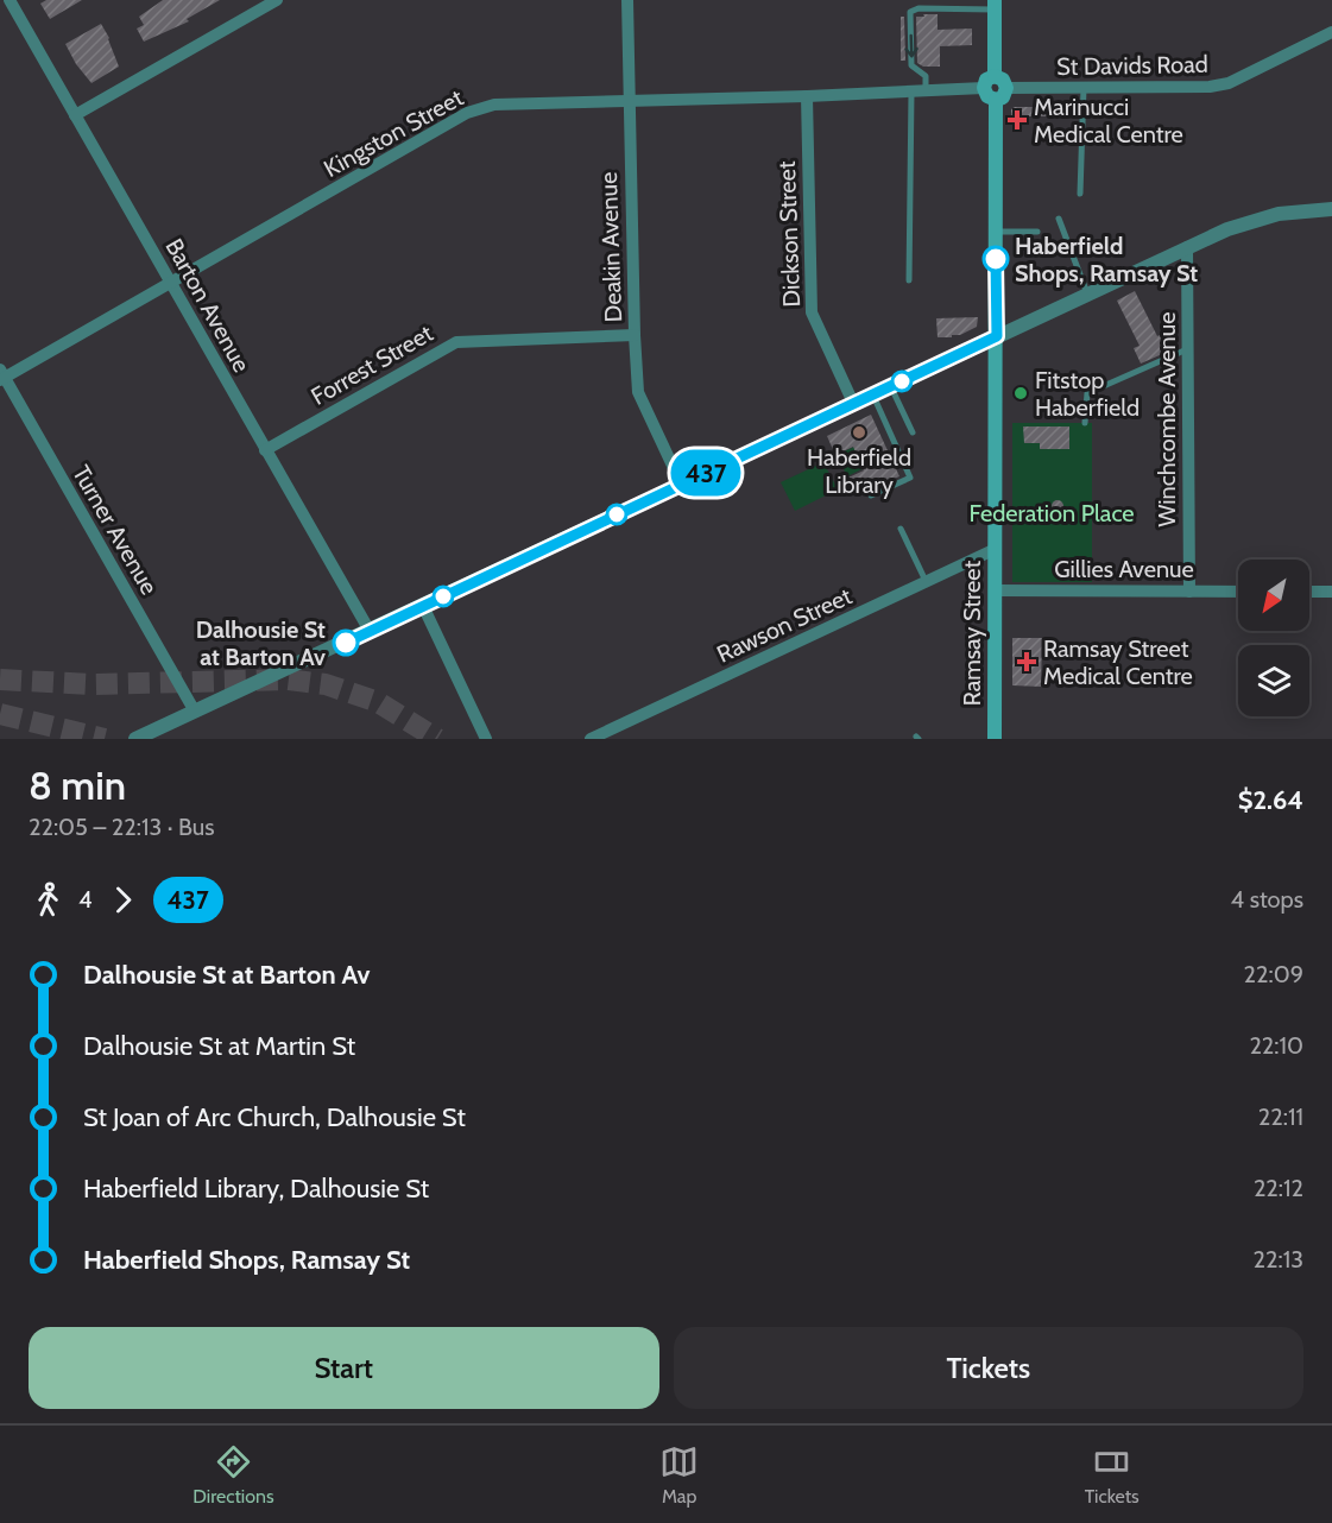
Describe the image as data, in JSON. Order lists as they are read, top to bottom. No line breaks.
{"streets":{"main road":["Ramsay Street"],"street":["St Davids Road","Kingston Street","Dickson Street","Deakin Avenue","Barton Avenue","Forrest Street","Winchcombe Avenue","Turner Avenue","Gillies Avenue","Rawson Street"]},"crossings":[["St Davids Road","Kingston Street"],["St Davids Road","Ramsay Street"],["Kingston Street","Dickson Street"],["Kingston Street","Deakin Avenue"],["Kingston Street","Barton Avenue"],["Kingston Street","Turner Avenue"],["Kingston Street","Ramsay Street"],["Deakin Avenue","Forrest Street"],["Barton Avenue","Forrest Street"],["Winchcombe Avenue","Gillies Avenue"],["Gillies Avenue","Ramsay Street"],["Rawson Street","Ramsay Street"]],"parks":["Federation Place"],"places":{"health":["Marinucci Medical Centre","Ramsay Street Medical Centre"],"other":["Haberfield Shops, Ramsay St","Fitstop Haberfield","Haberfield Library","Dalhousie St at Barton Av"]},"lines":["bus line 437"],"north":"bottom left","page":{"on_map":"437","heading":["8 min","22:05 – 22:13 · Bus","$2.64"],"legs":["4","437","4 stops"],"list":[{"name":"Dalhousie St at Barton Av","value":"22:09"},{"name":"Dalhousie St at Martin St","value":"22:10"},{"name":"St Joan of Arc Church, Dalhousie St","value":"22:11"},{"name":"Haberfield Library, Dalhousie St","value":"22:12"},{"name":"Haberfield Shops, Ramsay St","value":"22:13"}],"buttons":["Start","Tickets"],"tabs":["Directions","Map","Tickets"]}}
